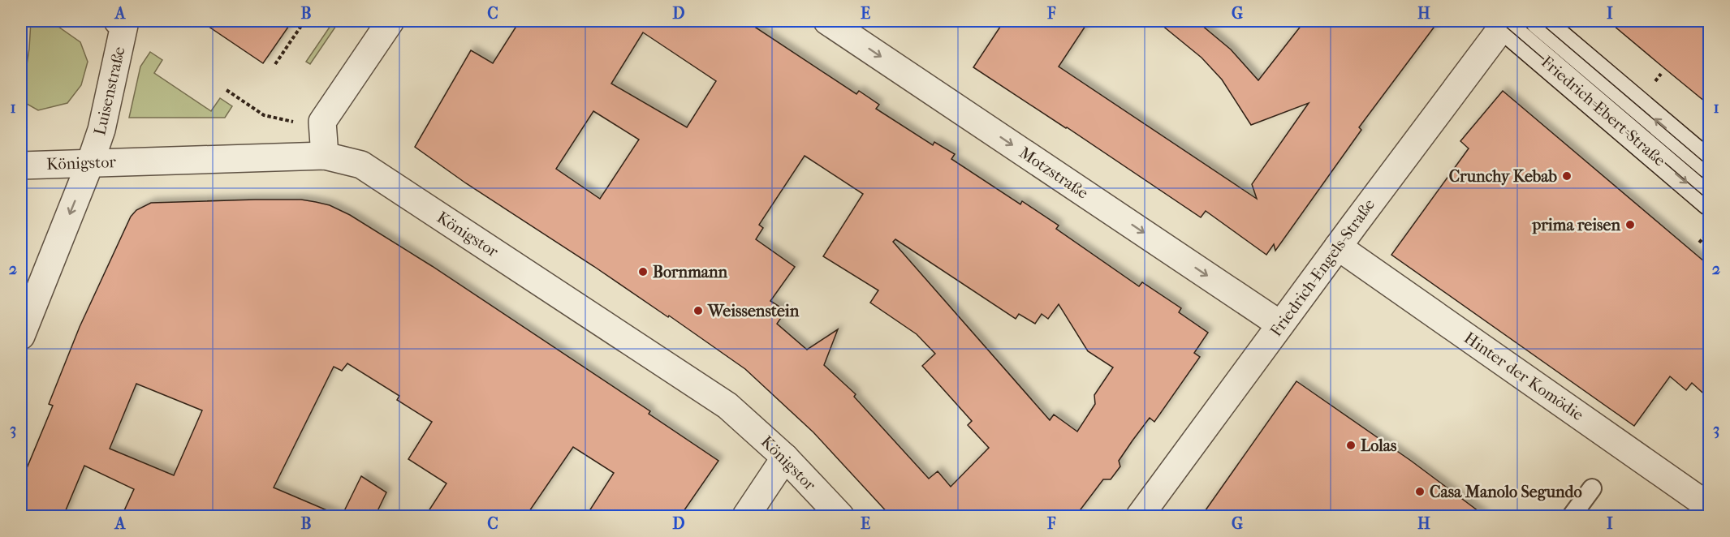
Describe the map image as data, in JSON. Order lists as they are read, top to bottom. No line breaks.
{"streets":{"street":["Luisenstraße","Friedrich-Ebert-Straße","Königstor","Motzstraße","Friedrich-Engels-Straße","Hinter der Komödie"]},"crossings":[["Luisenstraße","Königstor"],["Friedrich-Ebert-Straße","Friedrich-Engels-Straße"],["Motzstraße","Friedrich-Engels-Straße"],["Friedrich-Engels-Straße","Hinter der Komödie"]],"one_way":["Motzstraße"],"places":["Crunchy Kebab","prima reisen","Bornmann","Weissenstein","Lolas","Casa Manolo Segundo"],"grid":{"columns":["A","B","C","D","E","F","G","H","I"],"rows":["1","2","3"]}}
